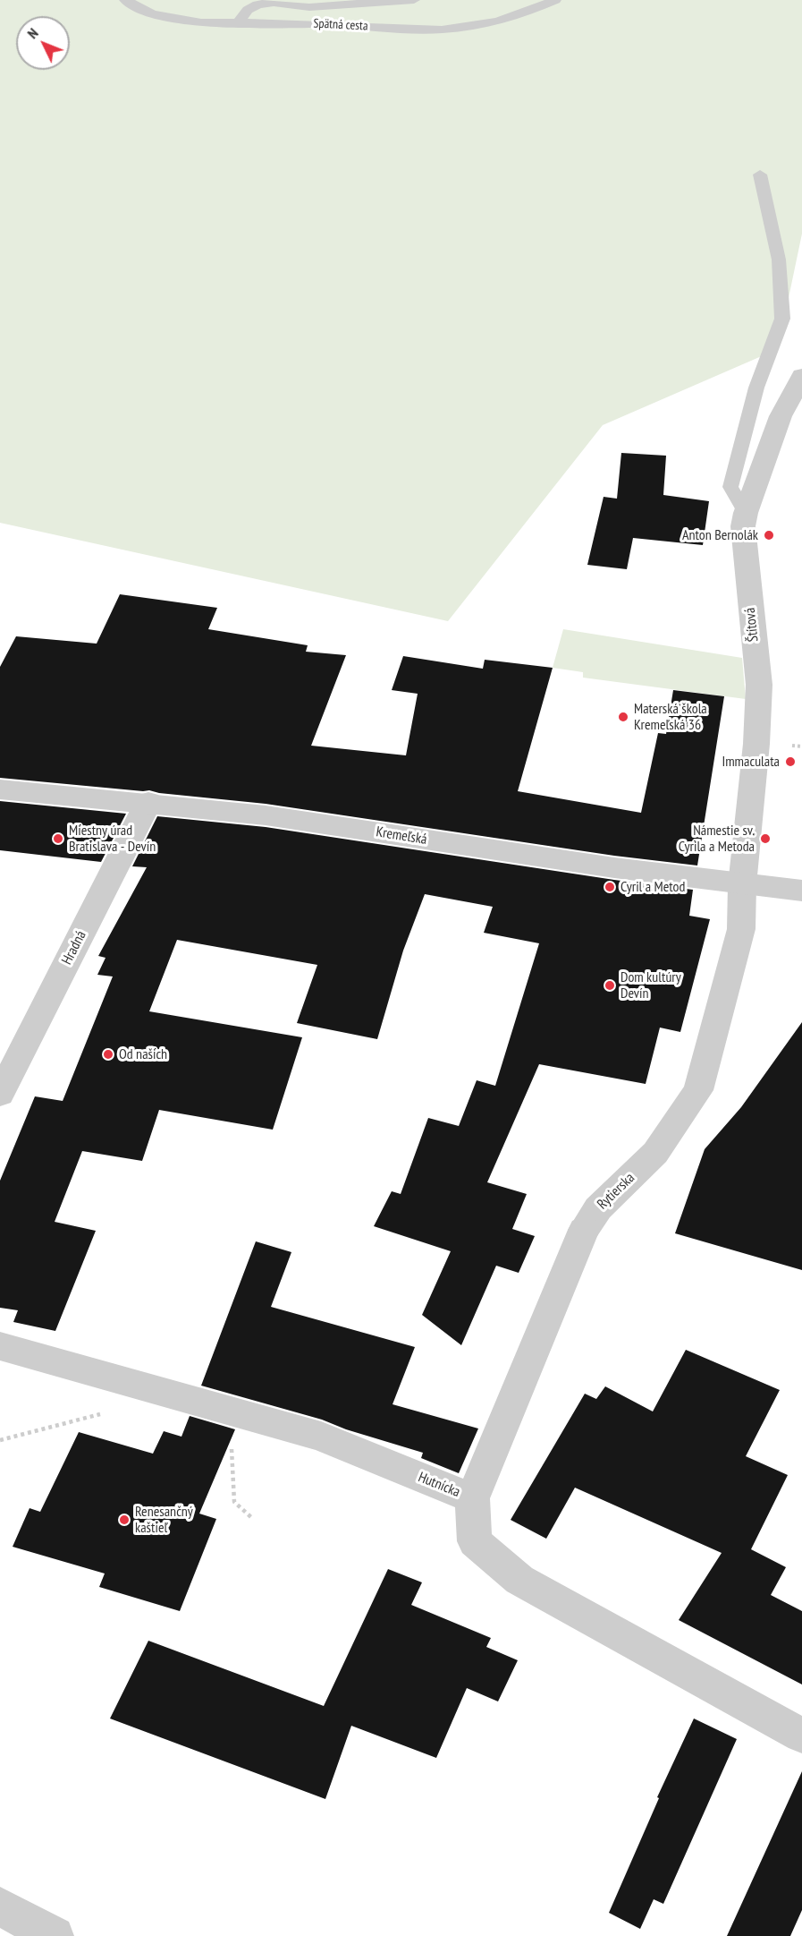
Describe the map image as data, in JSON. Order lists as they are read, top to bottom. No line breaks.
{"streets":{"street":["Štítová","Kremeľská","Hradná","Rytierska","Hutnícka"],"lane":["Spätná cesta"]},"crossings":[["Štítová","Kremeľská"],["Štítová","Rytierska"],["Kremeľská","Hradná"],["Kremeľská","Rytierska"],["Rytierska","Hutnícka"]],"places":["Anton Bernolák","Materská škola Kremeľská 36","Immaculata","Miestny úrad Bratislava - Devín","Námestie sv. Cyrila a Metoda","Cyril a Metod","Dom kultúry Devín","Od našich","Renesančný kaštieľ"],"north":"top left"}
